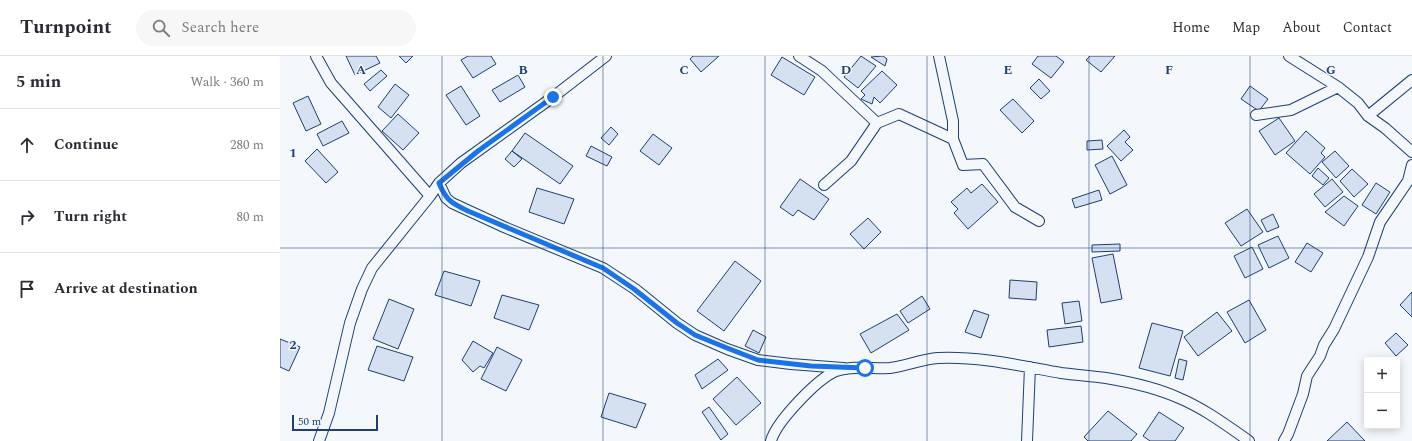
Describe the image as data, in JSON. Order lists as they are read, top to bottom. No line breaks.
{"scale_bar":"50 m","page":{"header":"Turnpoint","search":"Search here","nav":["Home","Map","About","Contact"],"heading":["5 min","Walk · 360 m"],"list":[["Continue","280 m"],["Turn right","80 m"],"Arrive at destination"],"map_buttons":["+","−"],"scale":"50 m"},"grid":{"columns":["A","B","C","D","E","F","G"],"rows":["1","2"]}}
